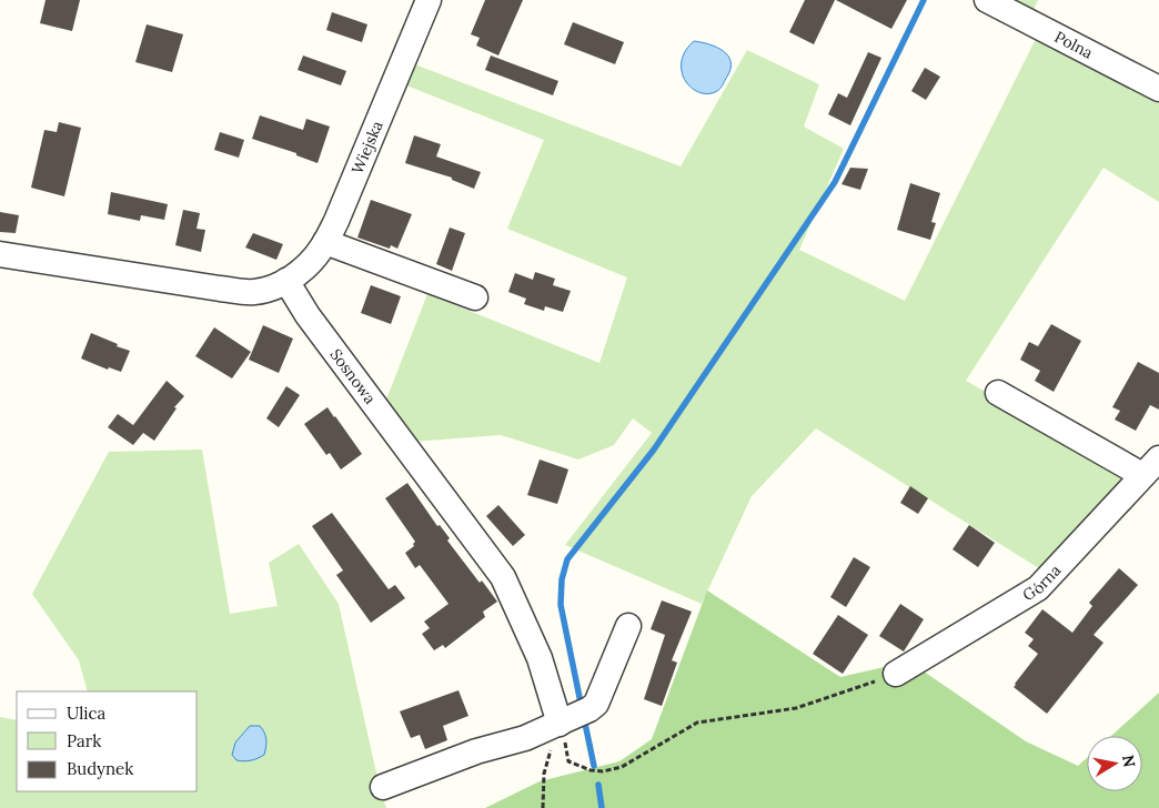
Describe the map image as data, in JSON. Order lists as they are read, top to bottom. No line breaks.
{"streets":{"street":["Polna","Wiejska","Sosnowa","Górna"]},"crossings":[["Wiejska","Sosnowa"]],"legend":["Ulica","Park","Budynek"],"north":"right"}
